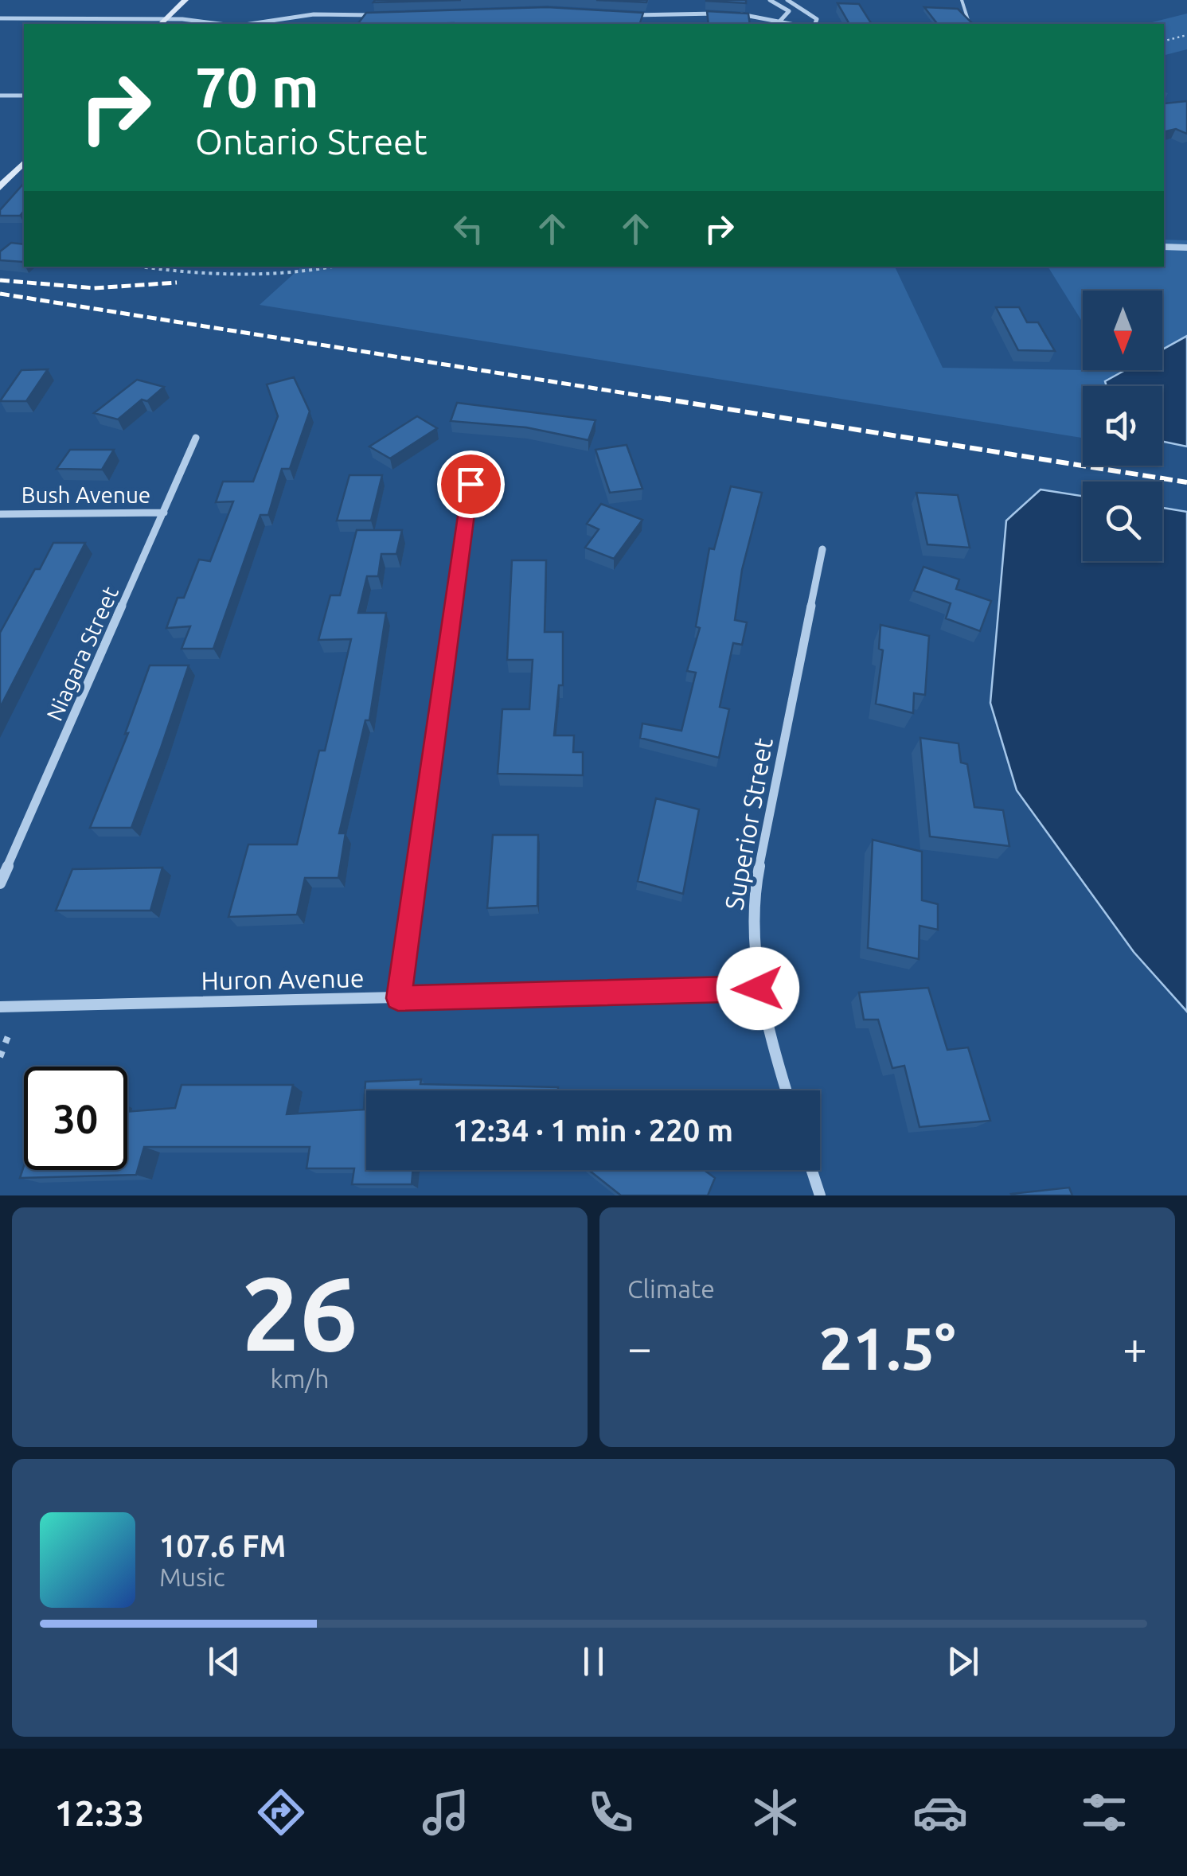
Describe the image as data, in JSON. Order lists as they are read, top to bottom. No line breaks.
{"streets":{"street":["Bush Avenue","Niagara Street","Superior Street","Huron Avenue"]},"crossings":[["Bush Avenue","Niagara Street"],["Superior Street","Huron Avenue"]],"north":"bottom","page":{"turn":["70 m","Ontario Street"],"limit":"30","trip":"12:34 · 1 min · 220 m","tile":[["26","km/h"],"Climate"],"heat":["−","21.5°","+"],"song":["107.6 FM","Music"],"tabs":"12:33"}}
